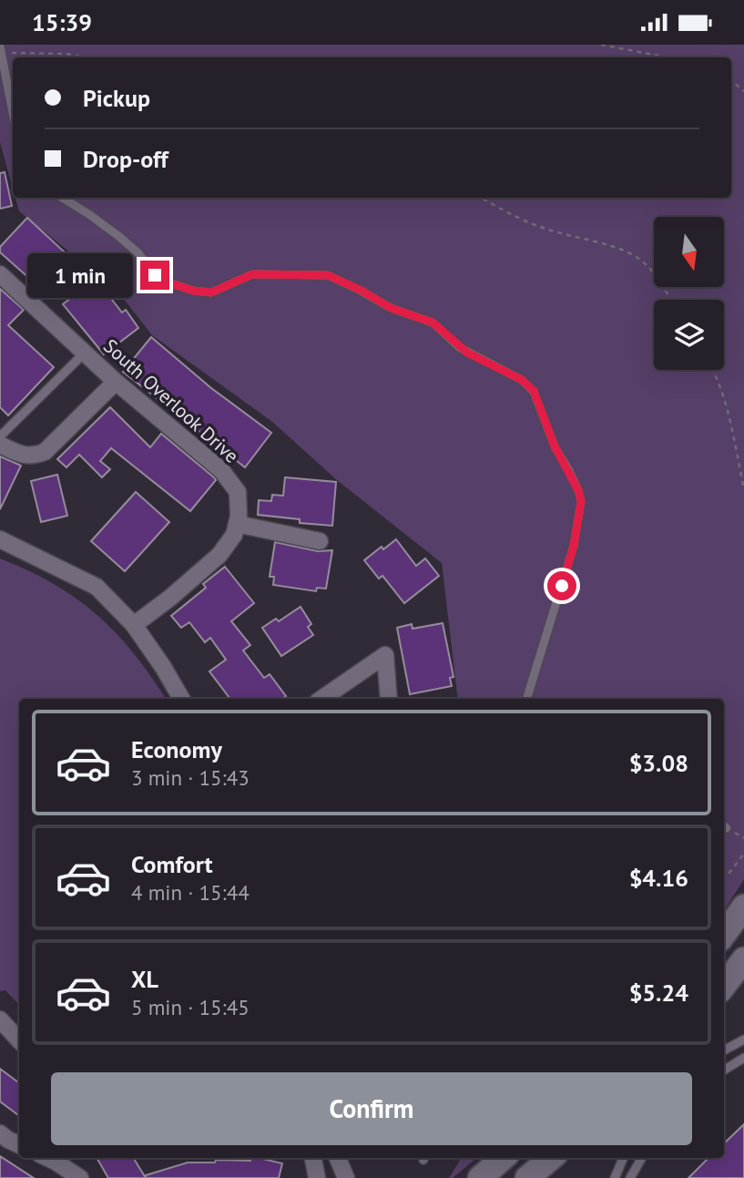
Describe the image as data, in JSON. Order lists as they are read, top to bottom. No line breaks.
{"streets":{"street":["South Overlook Drive"]},"north":"bottom","page":{"status":"15:39","banner":["Pickup","Drop-off"],"bubble":"1 min","list":[{"name":"Economy","note":"3 min · 15:43","value":"$3.08"},{"name":"Comfort","note":"4 min · 15:44","value":"$4.16"},{"name":"XL","note":"5 min · 15:45","value":"$5.24"}],"buttons":"Confirm"}}
